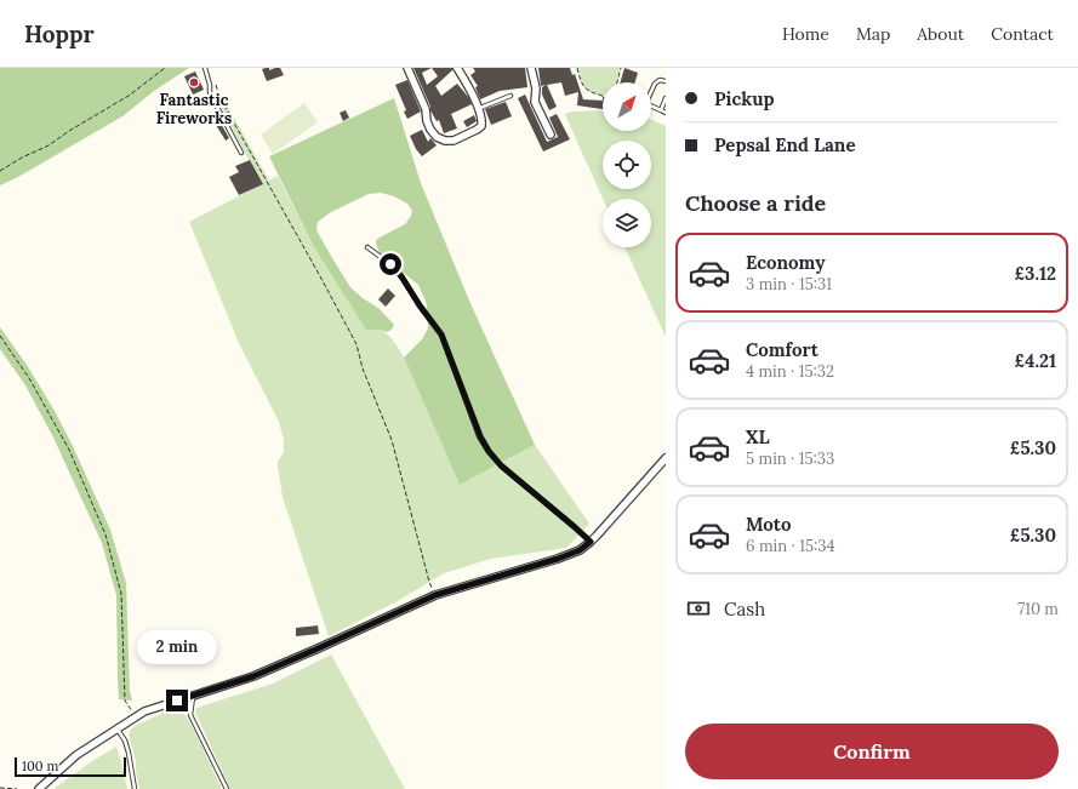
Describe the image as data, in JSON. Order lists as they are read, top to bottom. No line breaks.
{"places":["Fantastic Fireworks"],"scale_bar":"100 m","north":"top right","page":{"header":"Hoppr","nav":["Home","Map","About","Contact"],"banner":["Pickup","Pepsal End Lane"],"heading":"Choose a ride","list":[{"name":"Economy","note":"3 min · 15:31","value":"£3.12"},{"name":"Comfort","note":"4 min · 15:32","value":"£4.21"},{"name":"XL","note":"5 min · 15:33","value":"£5.30"},{"name":"Moto","note":"6 min · 15:34","value":"£5.30"}],"pay":["Cash","710 m"],"bubble":"2 min","buttons":"Confirm","scale":"100 m"}}
